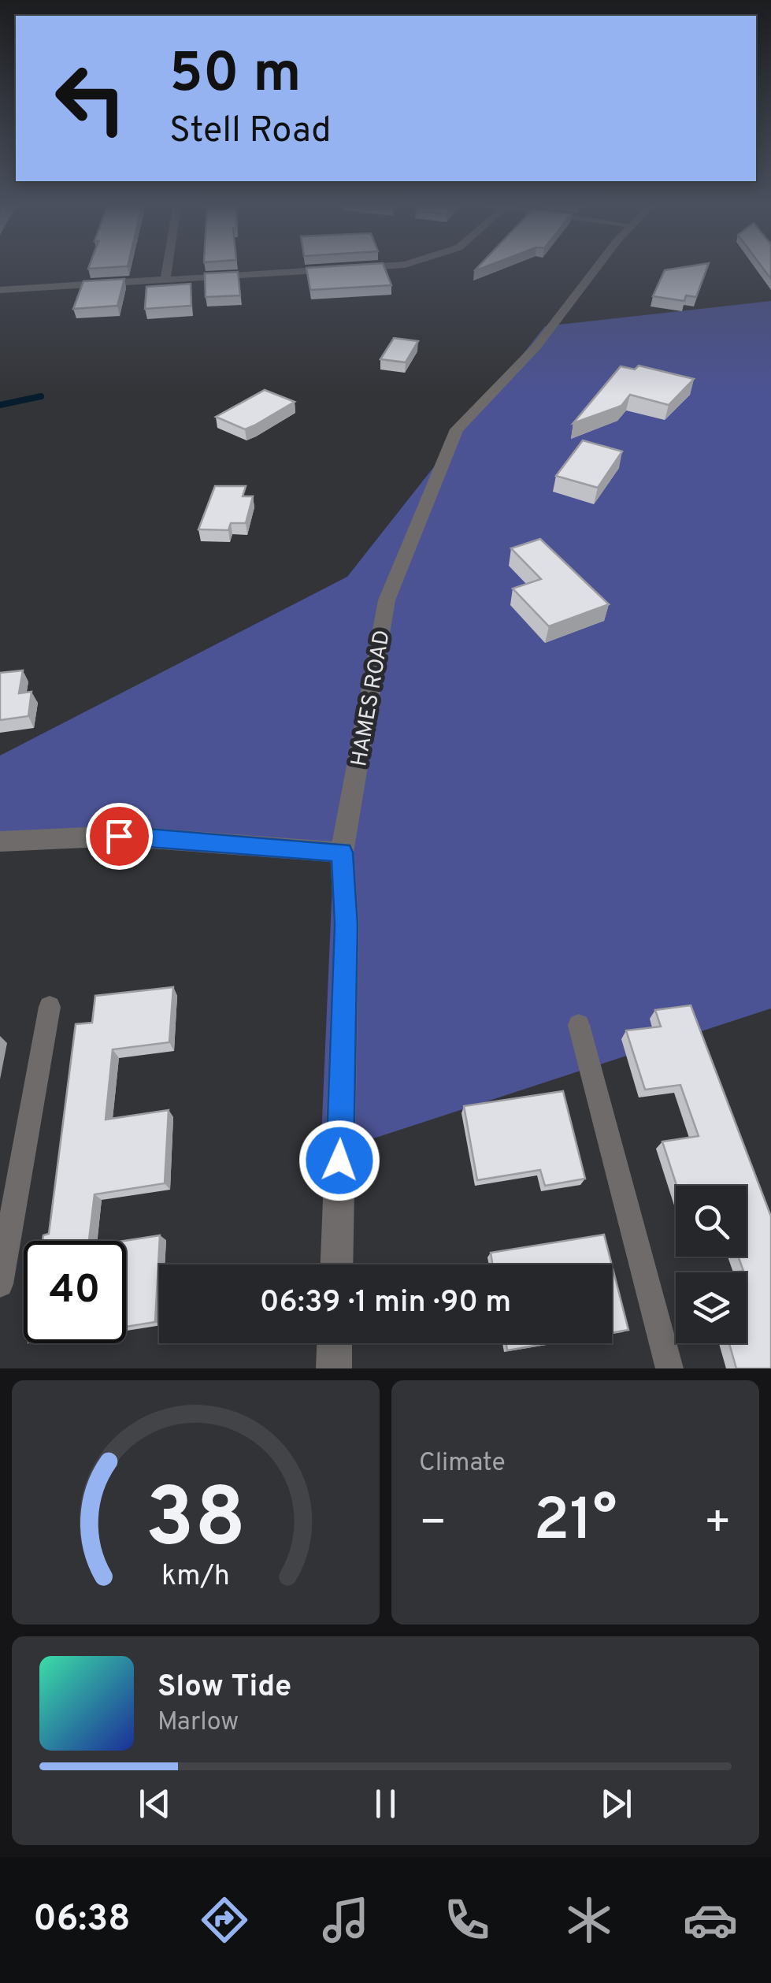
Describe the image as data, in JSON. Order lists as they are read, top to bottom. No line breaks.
{"streets":{"street":["HAMES ROAD"]},"page":{"turn":["50 m","Stell Road"],"limit":"40","trip":"06:39 · 1 min · 90 m","tile":"Climate","heat":["−","21°","+"],"song":["Slow Tide","Marlow"],"tabs":"06:38","gauge":["38","km/h"]}}
